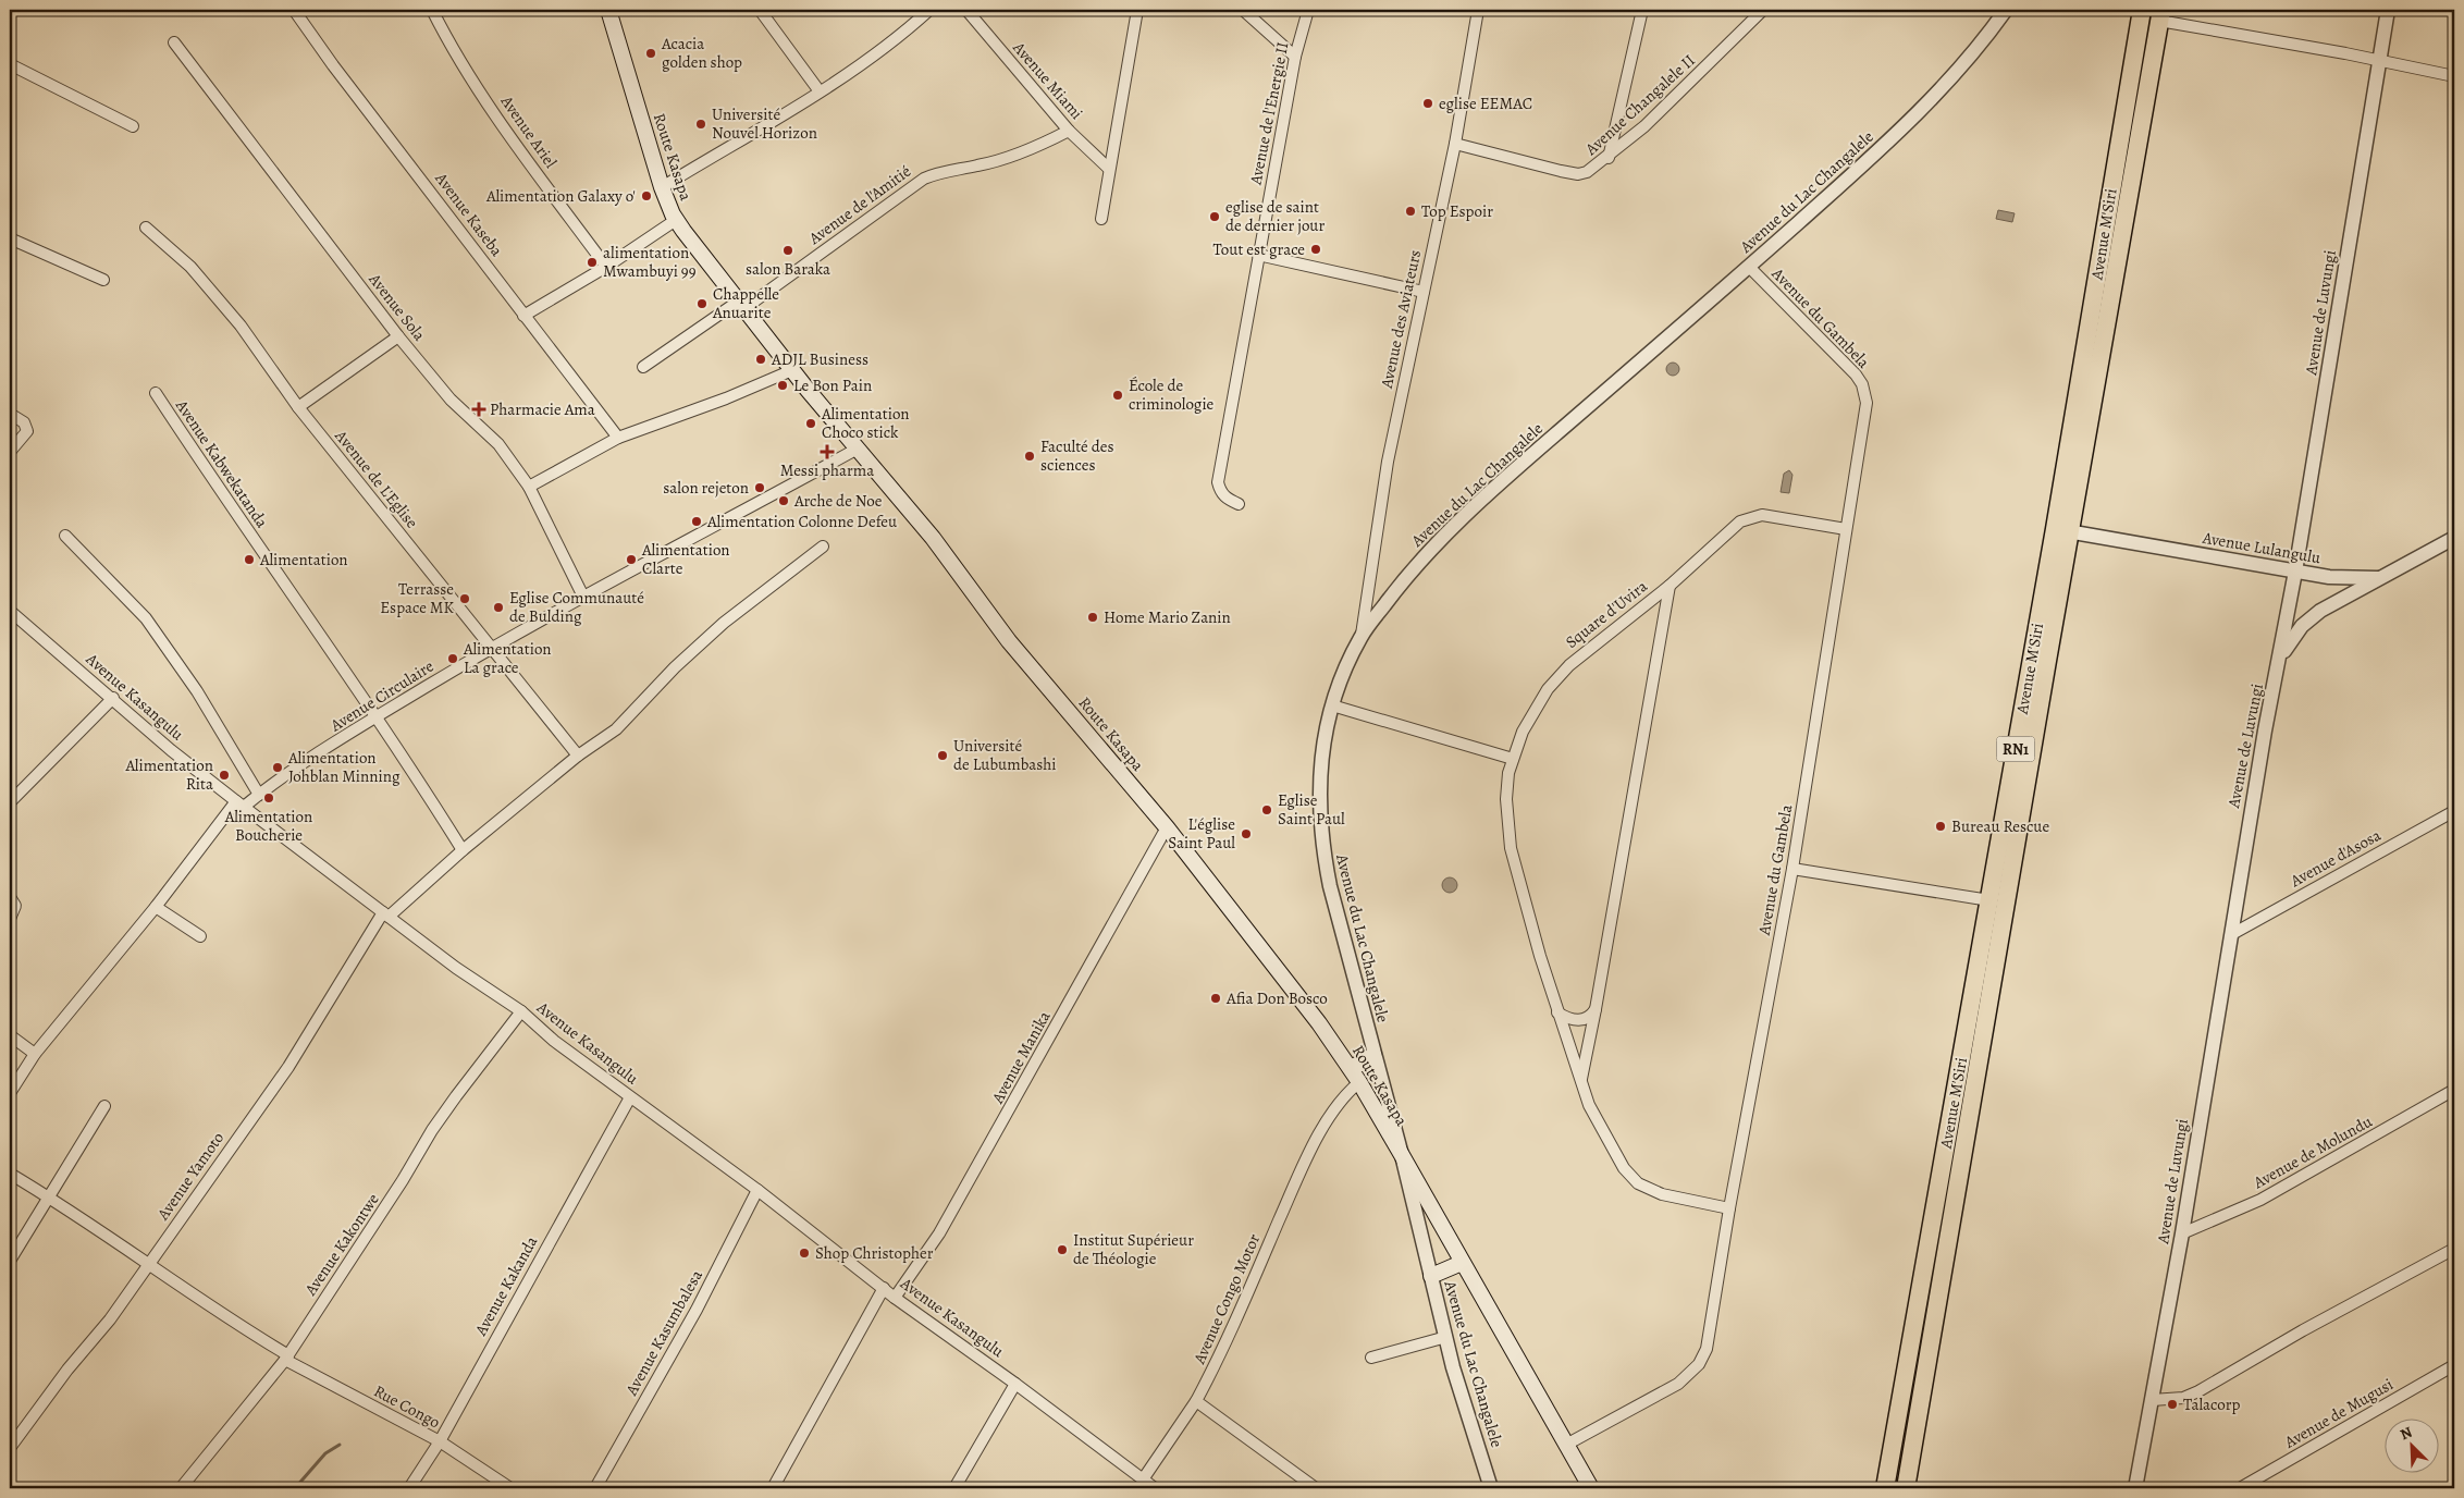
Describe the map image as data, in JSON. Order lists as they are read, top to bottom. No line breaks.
{"streets":{"highway":["Avenue M'Siri","RN1"],"main road":["Route Kasapa"],"street":["Avenue Miami","Avenue Changalele II","Avenue de l'Energie II","Avenue Ariel","Avenue du Lac Changalele","Avenue de l'Amitié","Avenue Kaseba","Avenue Sola","Avenue de Luvungi","Avenue du Gambela","Avenue des Aviateurs","Avenue Kabwekatanda","Avenue de L'Eglise","Avenue Lulangulu","Square d'Uvira","Avenue Circulaire","Avenue Kasangulu","Avenue d'Asosa","Avenue Manika","Avenue de Molundu","Avenue Yamoto","Avenue Kakontwe","Avenue Kakanda","Avenue Congo Motor","Avenue Kasumbalesa","Rue Congo","Avenue de Mugusi"]},"crossings":[["Avenue Miami","Avenue de l'Amitié"],["Avenue Changalele II","Avenue des Aviateurs"],["Route Kasapa","Avenue du Lac Changalele"],["Route Kasapa","Avenue de l'Amitié"],["Route Kasapa","Avenue du Gambela"],["Route Kasapa","Avenue Circulaire"],["Route Kasapa","Avenue Manika"],["Route Kasapa","Avenue Congo Motor"],["Avenue du Lac Changalele","Avenue du Gambela"],["Avenue du Lac Changalele","Avenue des Aviateurs"],["Avenue M'Siri","Avenue Lulangulu"],["Avenue Sola","Avenue Circulaire"],["Avenue de Luvungi","Avenue Lulangulu"],["Avenue de Luvungi","Avenue d'Asosa"],["Avenue de Luvungi","Avenue de Molundu"],["Avenue Kabwekatanda","Avenue Circulaire"],["Avenue Kabwekatanda","Avenue Yamoto"],["Avenue de L'Eglise","Avenue Circulaire"],["Avenue de L'Eglise","Avenue Yamoto"],["Avenue Circulaire","Avenue Kasangulu"],["Avenue Kasangulu","Avenue Manika"],["Avenue Kasangulu","Avenue Yamoto"],["Avenue Kasangulu","Avenue Kakontwe"],["Avenue Kasangulu","Avenue Kakanda"],["Avenue Kasangulu","Avenue Congo Motor"],["Avenue Kasangulu","Avenue Kasumbalesa"],["Avenue Yamoto","Rue Congo"],["Avenue Kakontwe","Rue Congo"],["Avenue Kakanda","Rue Congo"]],"places":{"other":["Acacia golden shop","eglise EEMAC","Université Nouvel Horizon","Alimentation Galaxy o'","Top Espoir","eglise de saint de dernier jour","Tout est grace","salon Baraka","alimentation Mwambuyi 99","Chappelle Anuarite","ADJL Business","Le Bon Pain","École de criminologie","Alimentation Choco stick","Faculté des sciences","salon rejeton","Arche de Noe","Alimentation Colonne Defeu","Alimentation","Alimentation Clarte","Terrasse Espace MK","Eglise Communauté de Bulding","Home Mario Zanin","Alimentation La grace","Université de Lubumbashi","Alimentation Johblan Minning","Alimentation Rita","Alimentation Boucherie","Eglise Saint Paul","Bureau Rescue","L'église Saint Paul","Afia Don Bosco","Institut Supérieur de Théologie","Shop Christopher","Talacorp"],"health":["Pharmacie Ama","Messi pharma"]},"north":"top left"}
